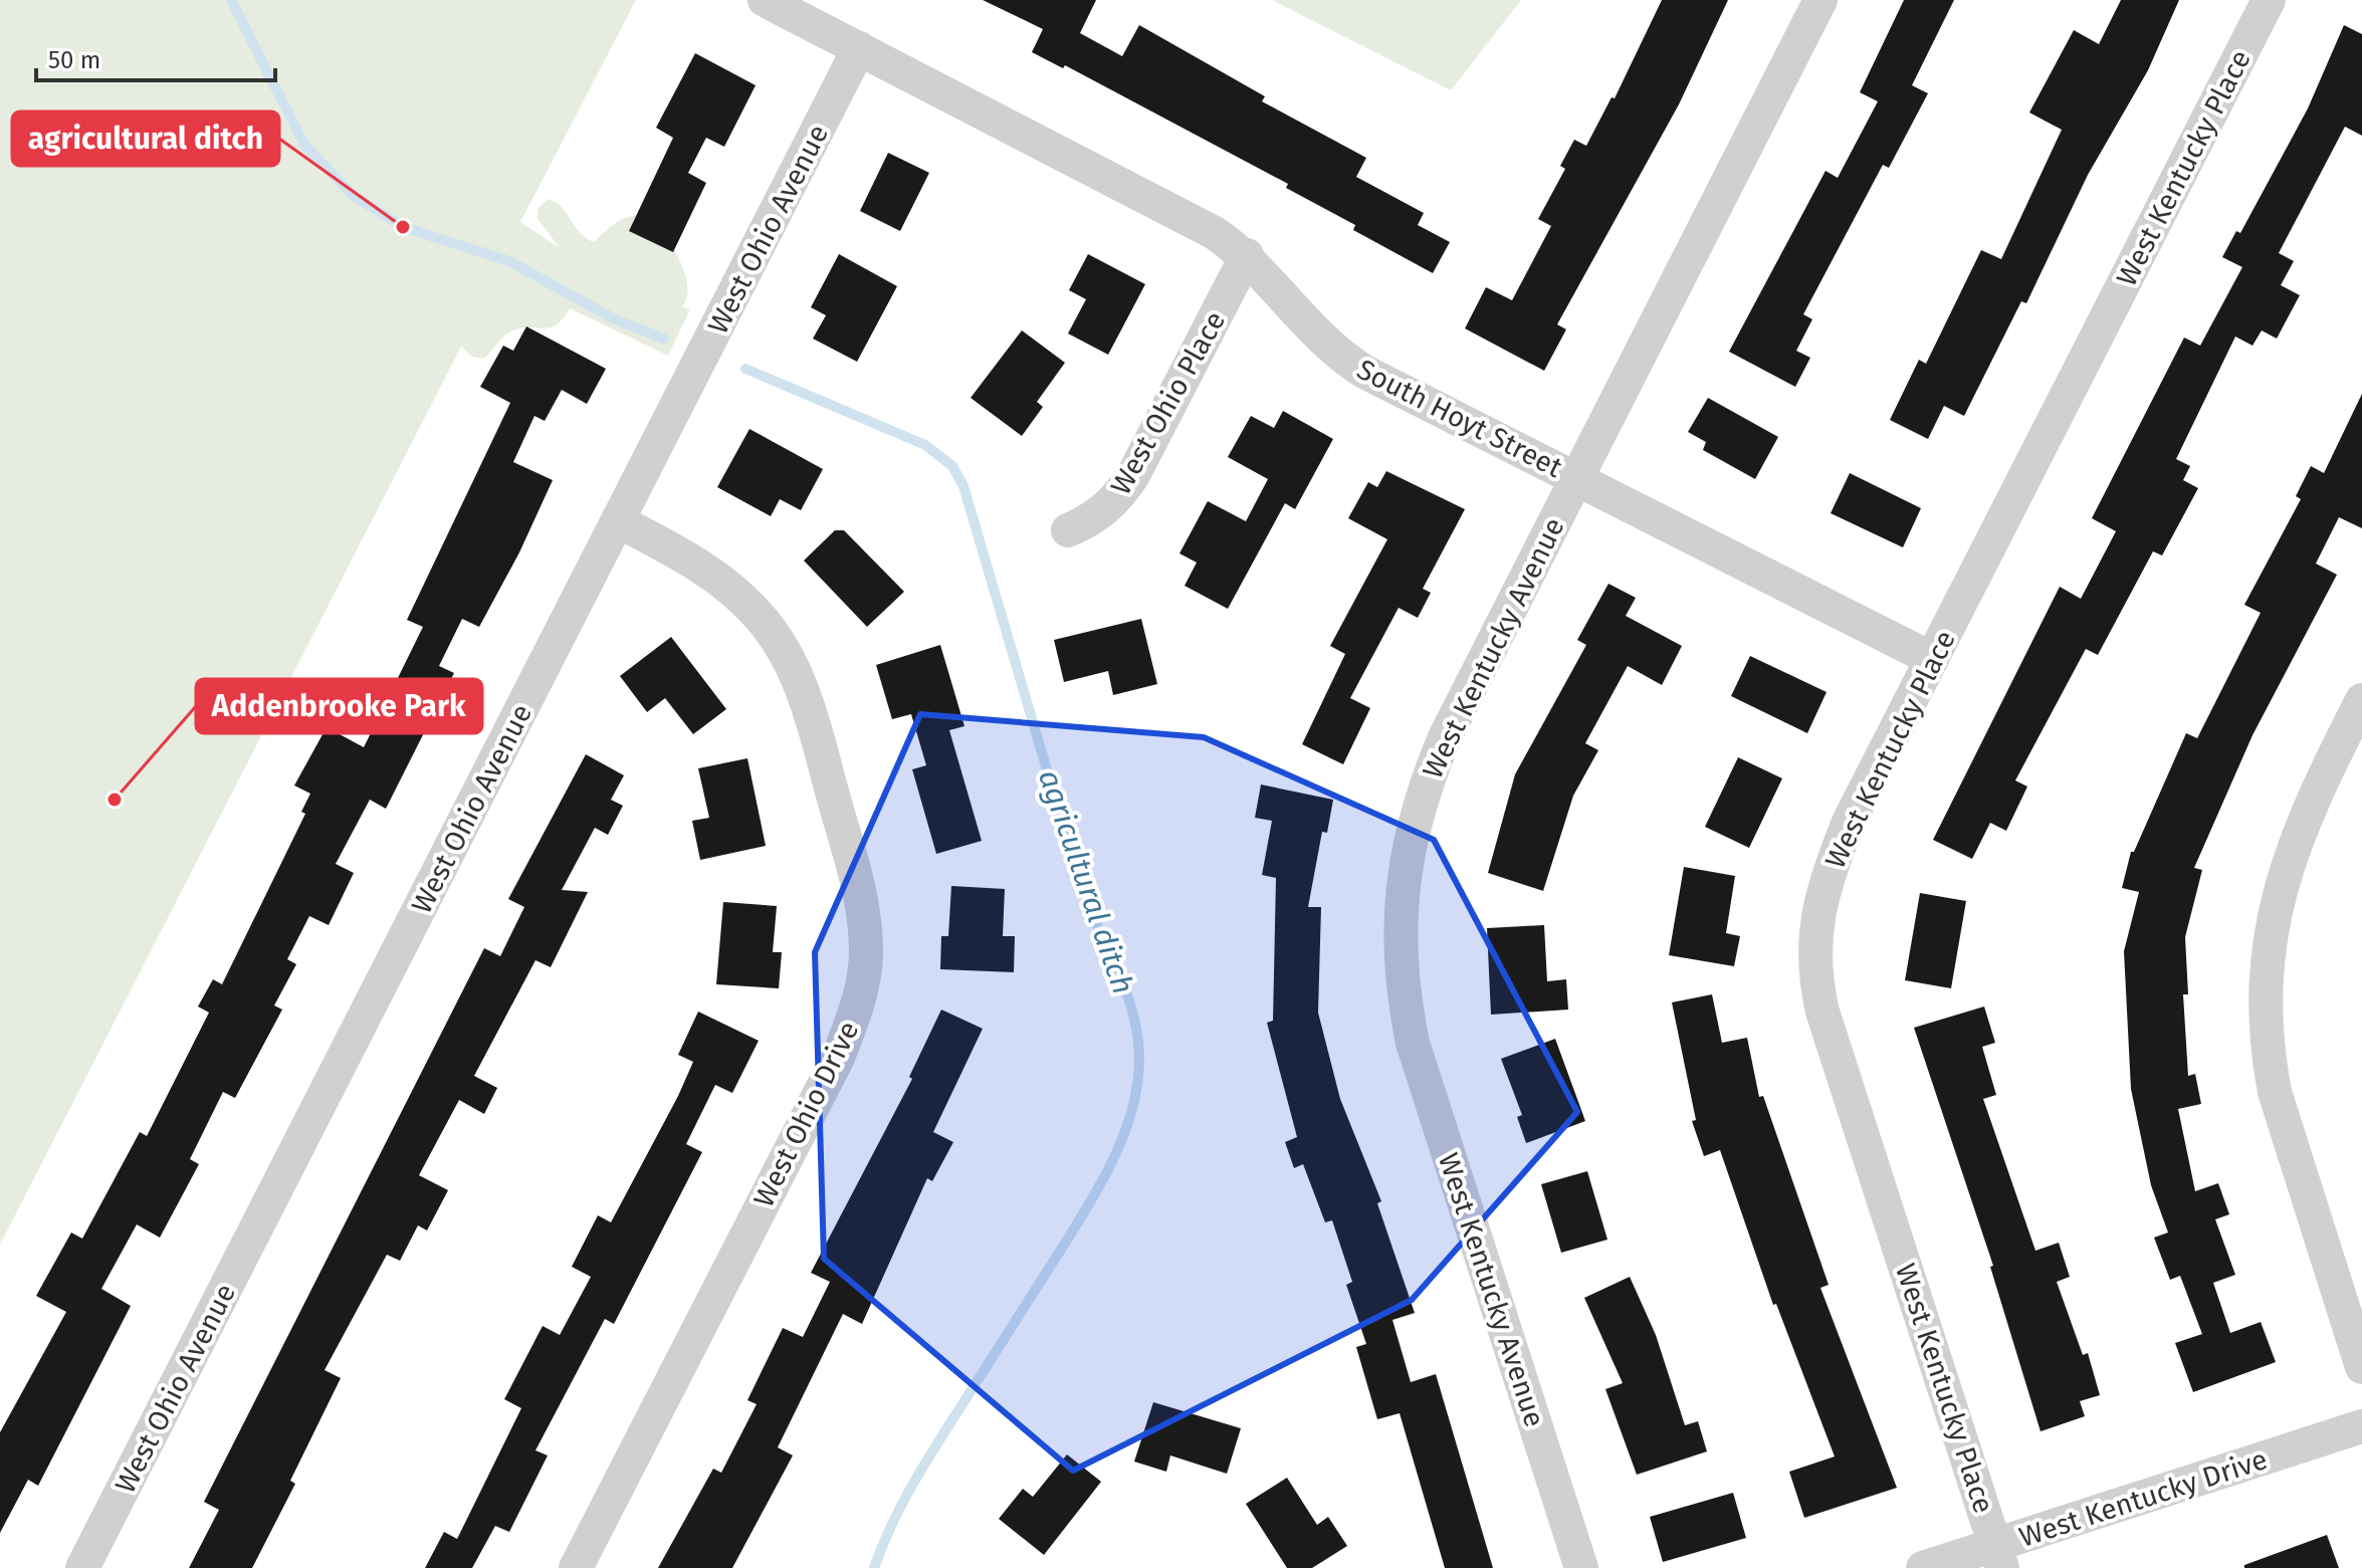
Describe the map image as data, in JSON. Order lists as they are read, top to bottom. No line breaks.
{"streets":{"street":["West Kentucky Place","West Ohio Avenue","West Ohio Place","South Hoyt Street","West Kentucky Avenue","West Ohio Drive","West Kentucky Drive"]},"crossings":[["West Kentucky Place","South Hoyt Street"],["West Kentucky Place","West Kentucky Drive"],["West Ohio Avenue","South Hoyt Street"],["West Ohio Avenue","West Ohio Drive"],["West Ohio Place","South Hoyt Street"],["South Hoyt Street","West Kentucky Avenue"]],"water":["agricultural ditch"],"places":["agricultural ditch","Addenbrooke Park"],"scale_bar":"50 m"}
